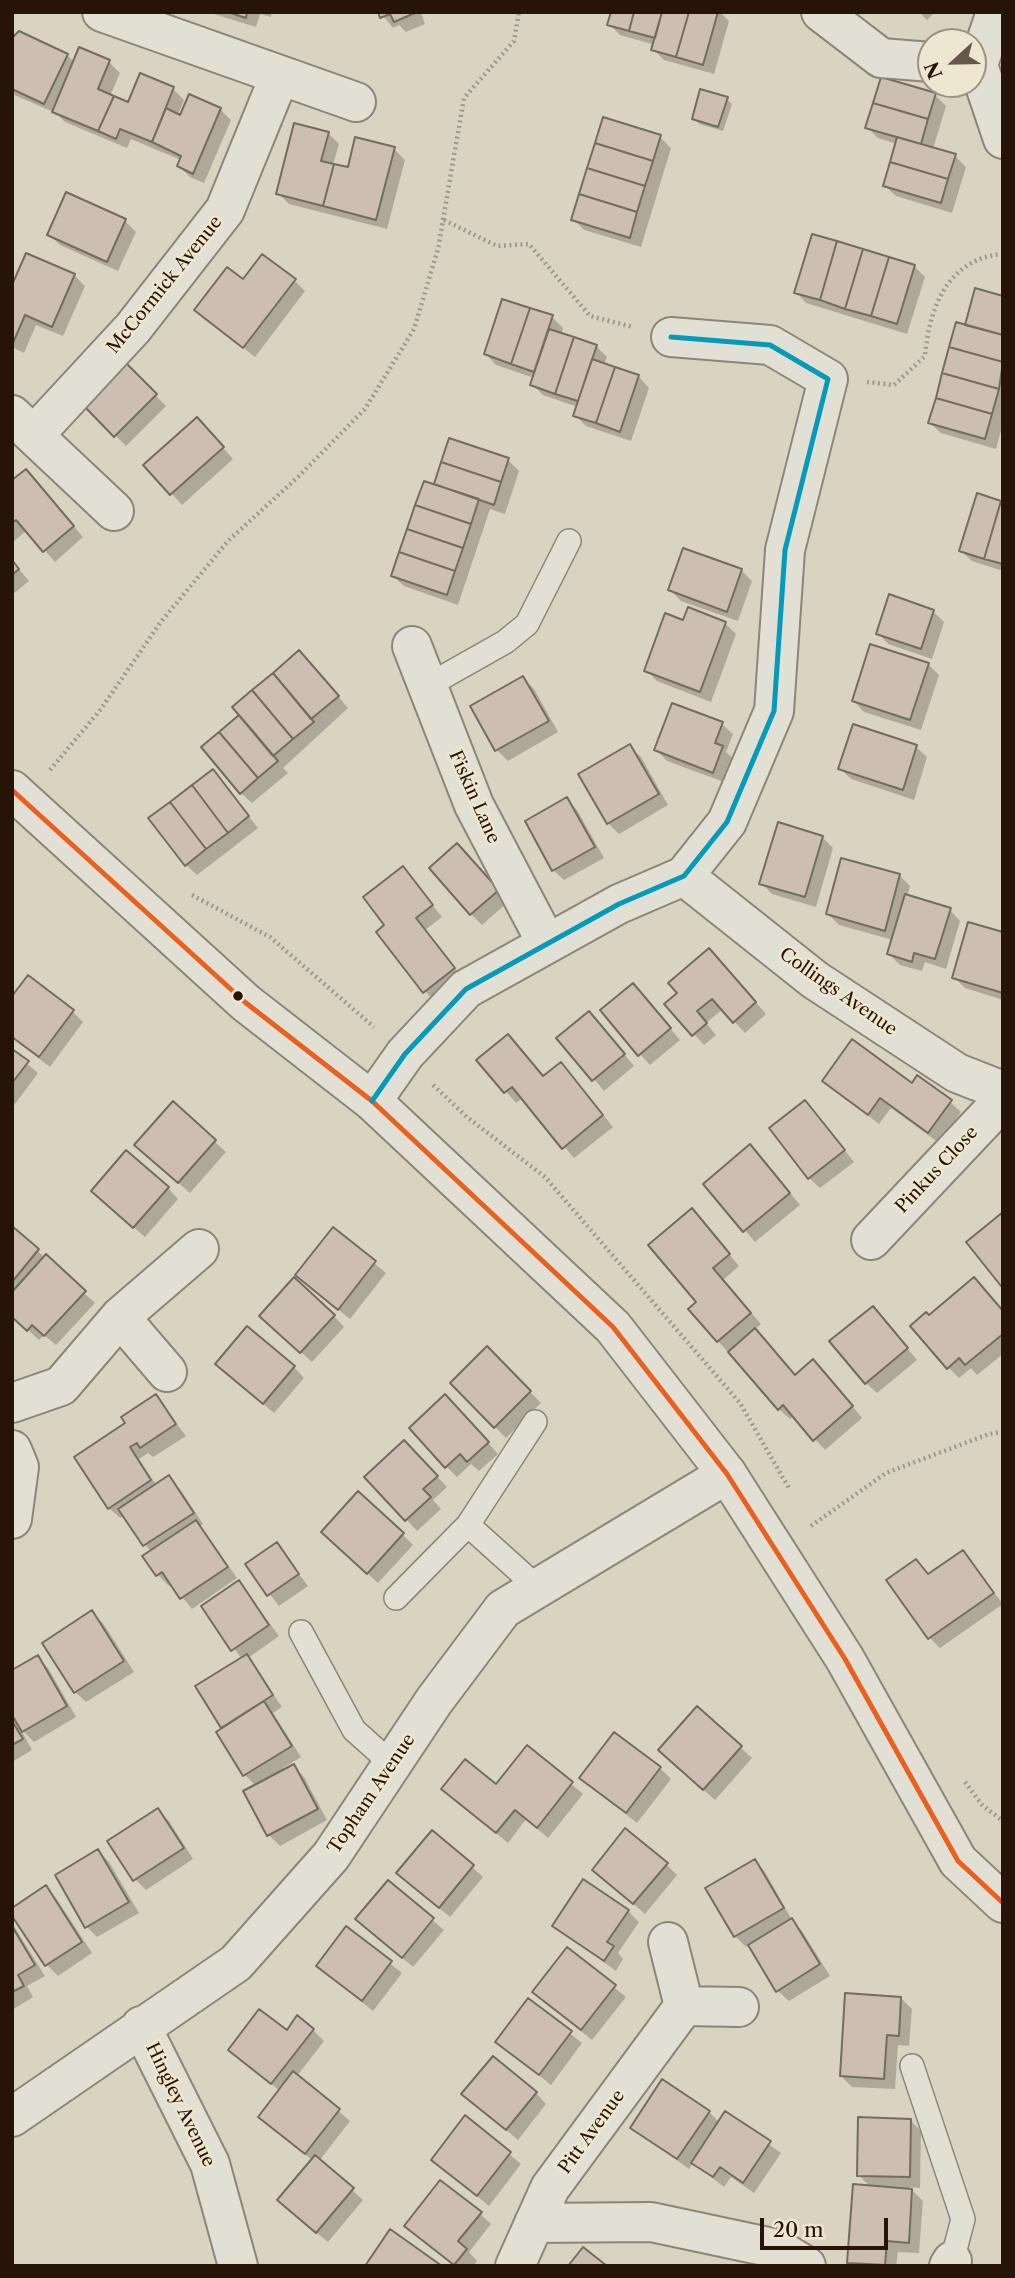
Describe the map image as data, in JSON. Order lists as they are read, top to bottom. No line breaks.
{"streets":{"street":["McCormick Avenue","Fiskin Lane","Collings Avenue","Pinkus Close","Topham Avenue","Hingley Avenue","Pitt Avenue"]},"crossings":[["Topham Avenue","Hingley Avenue"]],"scale_bar":"20 m","north":"left"}
